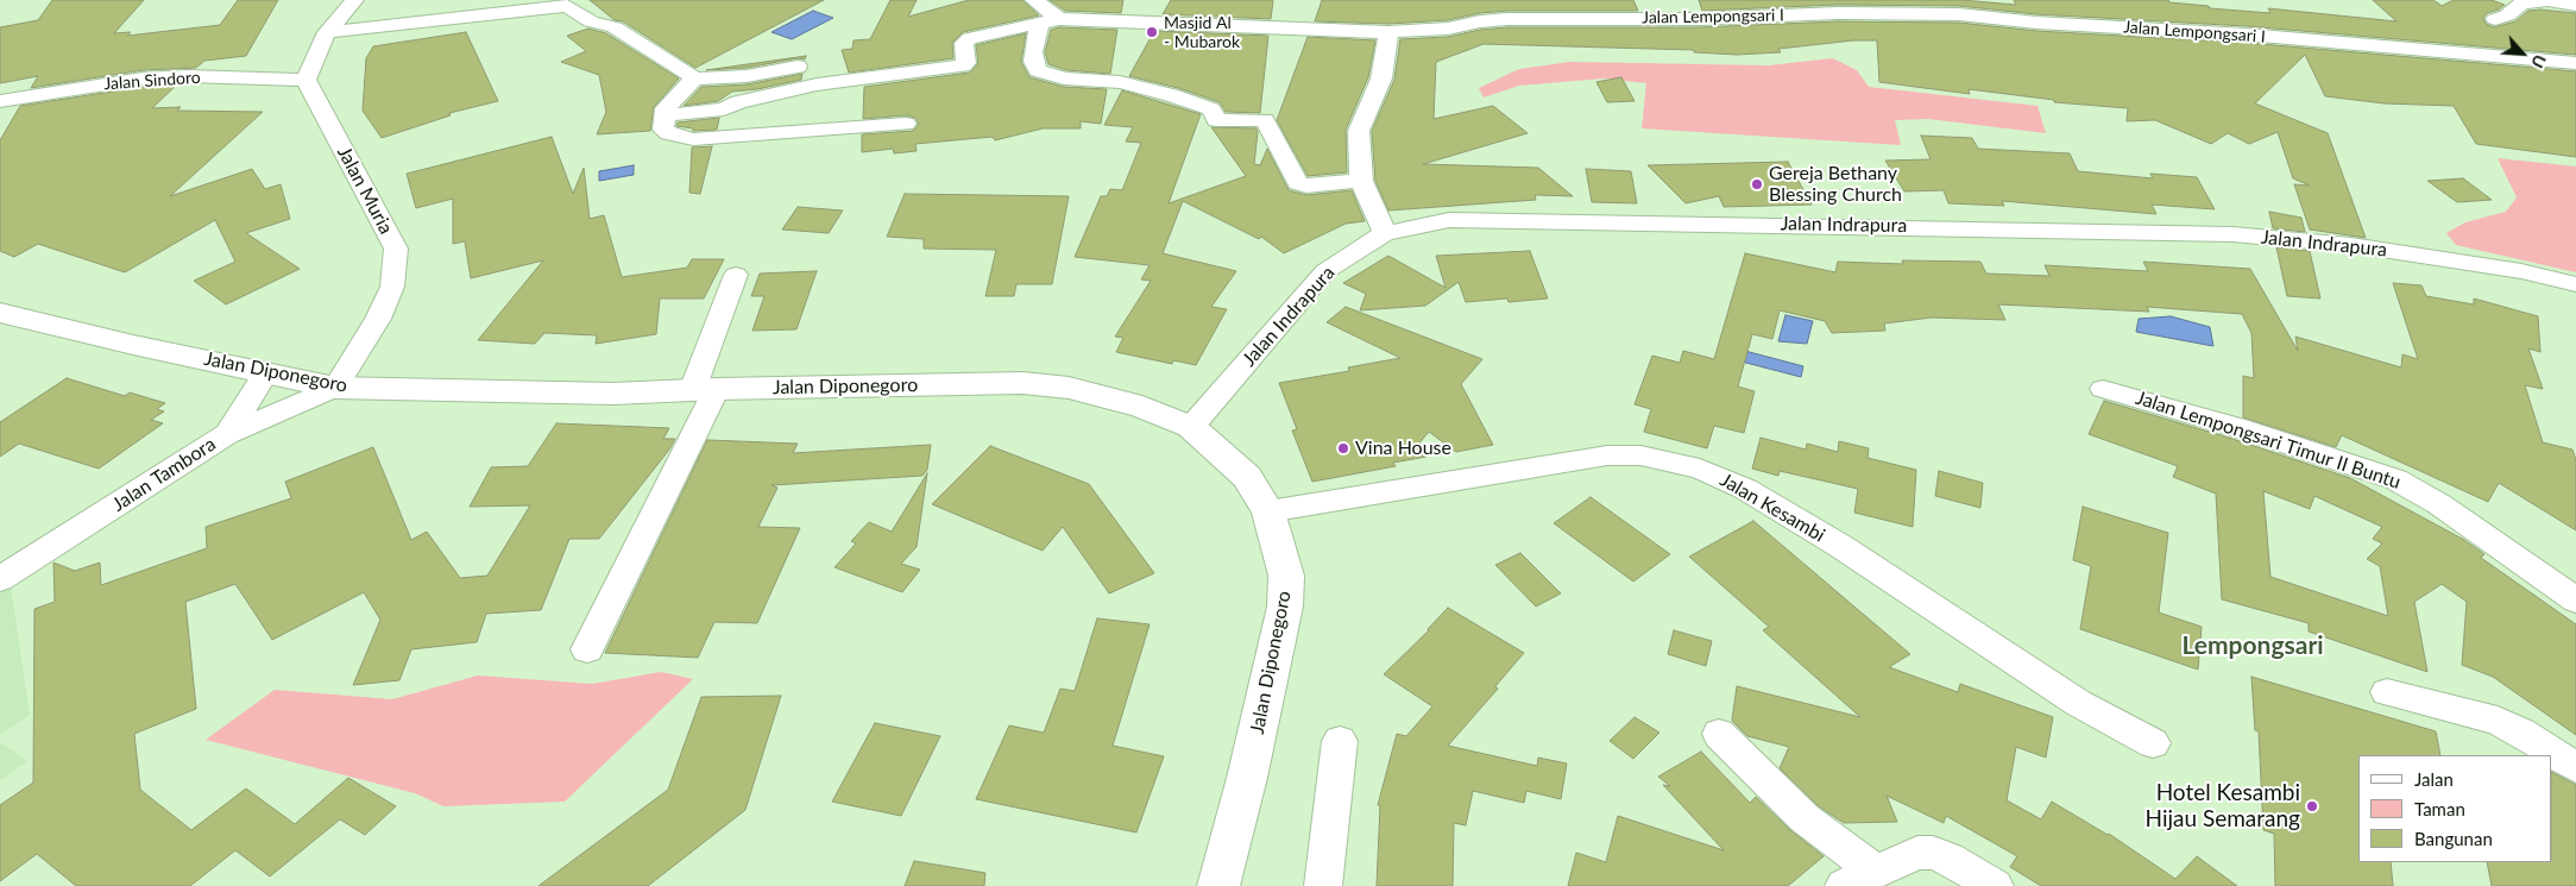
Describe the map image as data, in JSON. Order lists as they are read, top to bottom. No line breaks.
{"streets":{"main road":["Jalan Diponegoro"],"street":["Jalan Lempongsari I","Jalan Sindoro","Jalan Muria","Jalan Indrapura","Jalan Lempongsari Timur II Buntu","Jalan Tambora","Jalan Kesambi"]},"crossings":[["Jalan Sindoro","Jalan Muria"],["Jalan Muria","Jalan Diponegoro"],["Jalan Muria","Jalan Tambora"],["Jalan Indrapura","Jalan Diponegoro"],["Jalan Diponegoro","Jalan Tambora"],["Jalan Diponegoro","Jalan Kesambi"]],"districts":["Lempongsari"],"places":["Masjid Al - Mubarok","Gereja Bethany Blessing Church","Vina House","Hotel Kesambi Hijau Semarang"],"legend":["Jalan","Taman","Bangunan"],"north":"bottom right"}
